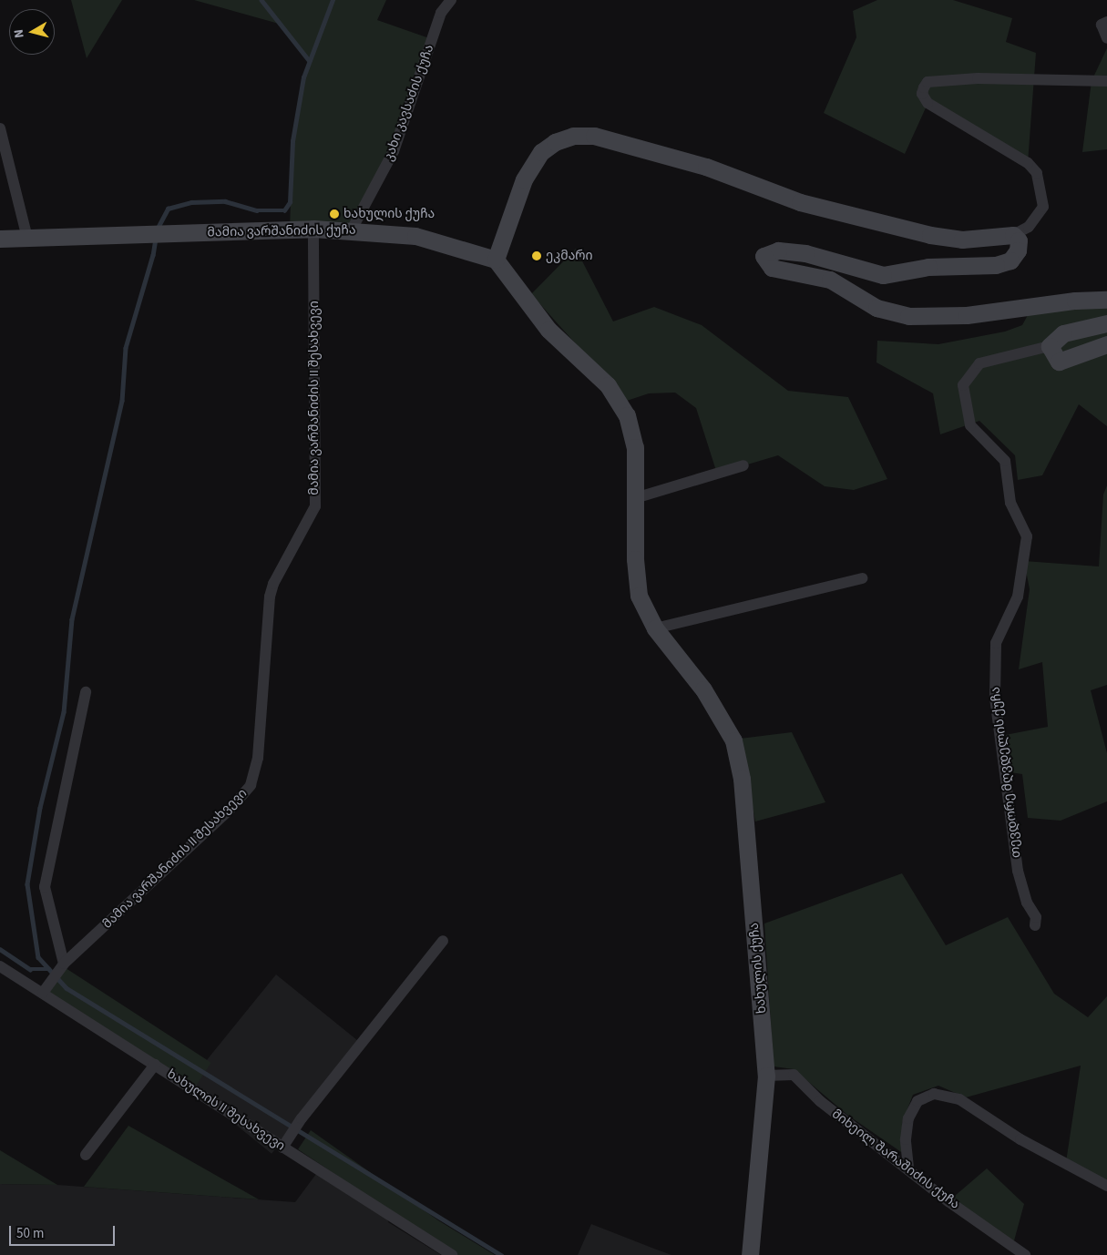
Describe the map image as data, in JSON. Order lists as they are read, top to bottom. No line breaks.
{"streets":{"street":["კახი კავსაძის ქუჩა","მამია ვარშანიძის ქუჩა","მამია ვარშანიძის II შესახვევი","თევდორე მღვდელის ქუჩა","ხახულის ქუჩა","ხახულის II შესახვევი","მიხეილ შარაშიძის ქუჩა"]},"crossings":[["კახი კავსაძის ქუჩა","მამია ვარშანიძის ქუჩა"],["მამია ვარშანიძის ქუჩა","მამია ვარშანიძის II შესახვევი"],["მამია ვარშანიძის II შესახვევი","ხახულის II შესახვევი"],["ხახულის ქუჩა","მიხეილ შარაშიძის ქუჩა"]],"places":["ხახულის ქუჩა","ეკმარი"],"scale_bar":"50 m","north":"left"}
